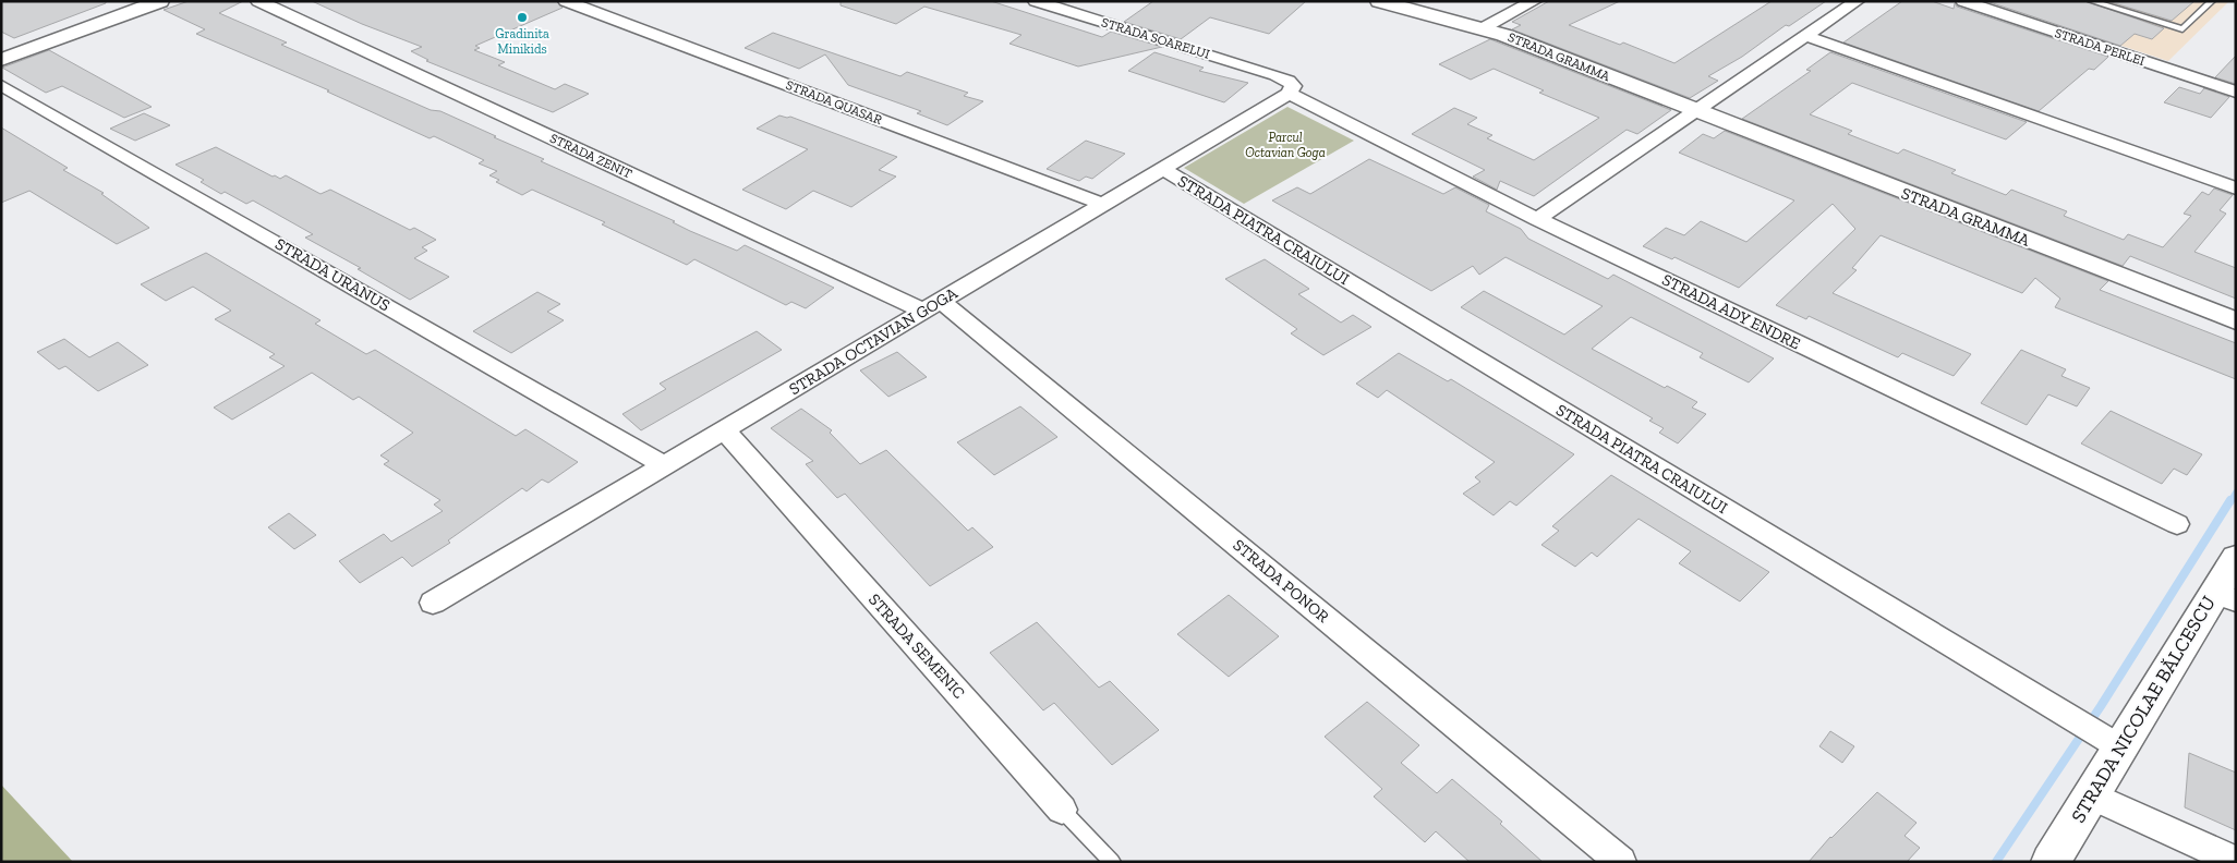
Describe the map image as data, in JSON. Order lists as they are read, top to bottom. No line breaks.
{"streets":{"street":["STRADA SOARELUI","STRADA PERLEI","STRADA GRAMMA","STRADA QUASAR","STRADA ZENIT","STRADA PIATRA CRAIULUI","STRADA URANUS","STRADA ADY ENDRE","STRADA OCTAVIAN GOGA","STRADA PONOR","STRADA SEMENIC","STRADA NICOLAE BĂLCESCU"]},"crossings":[["STRADA SOARELUI","STRADA ADY ENDRE"],["STRADA SOARELUI","STRADA OCTAVIAN GOGA"],["STRADA QUASAR","STRADA OCTAVIAN GOGA"],["STRADA ZENIT","STRADA OCTAVIAN GOGA"],["STRADA ZENIT","STRADA PONOR"],["STRADA PIATRA CRAIULUI","STRADA OCTAVIAN GOGA"],["STRADA PIATRA CRAIULUI","STRADA NICOLAE BĂLCESCU"],["STRADA URANUS","STRADA OCTAVIAN GOGA"],["STRADA ADY ENDRE","STRADA OCTAVIAN GOGA"],["STRADA OCTAVIAN GOGA","STRADA PONOR"],["STRADA OCTAVIAN GOGA","STRADA SEMENIC"]],"parks":["Parcul Octavian Goga"],"places":["Gradinita Minikids"]}
